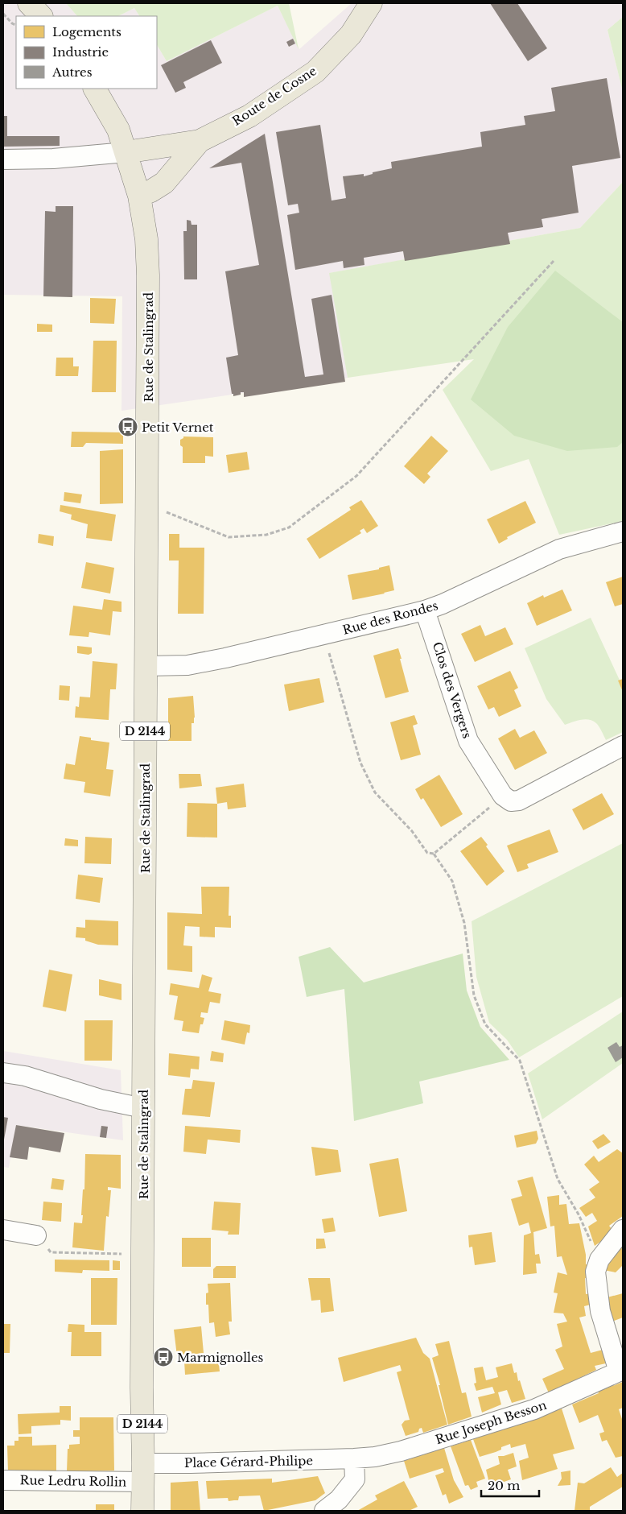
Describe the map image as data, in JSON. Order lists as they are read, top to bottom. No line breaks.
{"streets":{"main road":["Route de Cosne","Rue de Stalingrad","D 2144"],"street":["Rue des Rondes","Clos des Vergers","Rue Joseph Besson","Place Gérard-Philipe","Rue Ledru Rollin"]},"crossings":[["Route de Cosne","Rue de Stalingrad"],["Rue de Stalingrad","Rue des Rondes"],["Rue de Stalingrad","Place Gérard-Philipe"],["Rue de Stalingrad","Rue Ledru Rollin"],["Rue des Rondes","Clos des Vergers"],["Rue Joseph Besson","Place Gérard-Philipe"],["Place Gérard-Philipe","Rue Ledru Rollin"]],"places":{"bus stop":["Petit Vernet","Marmignolles"]},"legend":["Logements","Industrie","Autres"],"scale_bar":"20 m"}
